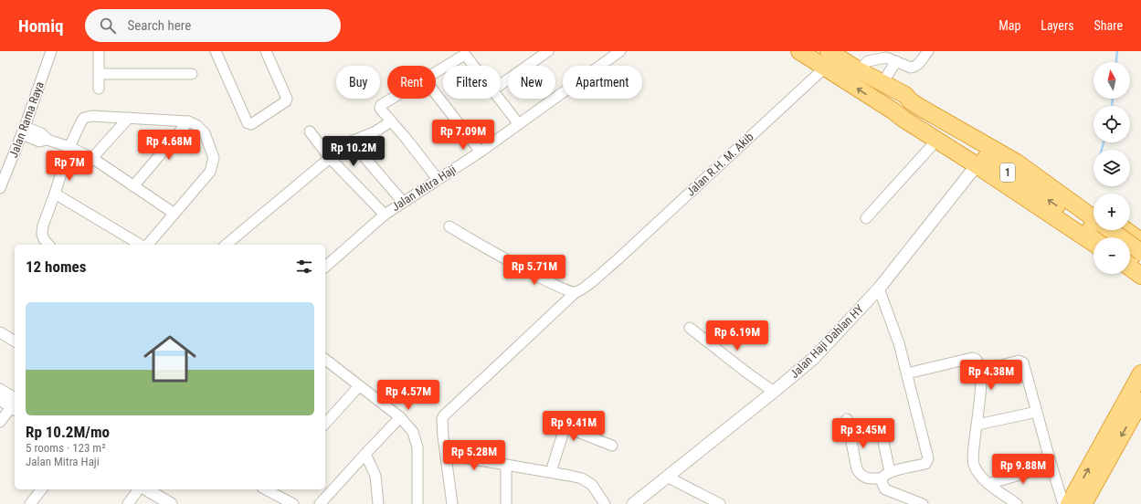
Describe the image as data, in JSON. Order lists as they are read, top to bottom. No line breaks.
{"streets":{"highway":["1"],"street":["Jalan Rama Raya","Jalan R.H. M. Akib","Jalan Mitra Haji","Jalan Haji Dahlan HY"]},"crossings":[["Jalan R.H. M. Akib","1"],["1","Jalan Haji Dahlan HY"]],"north":"top","page":{"header":"Homiq","search":"Search here","nav":["Map","Layers","Share"],"map_buttons":["+","−"],"chip":["Buy","Rent","Filters","New","Apartment"],"price":["Rp 7.09M","Rp 4.68M","Rp 10.2M","Rp 7M","Rp 5.71M","Rp 6.19M","Rp 4.38M","Rp 4.57M","Rp 9.41M","Rp 3.45M","Rp 5.28M","Rp 9.88M"],"heading":"12 homes","list":[{"name":"Rp 10.2M/mo","note":"5 rooms · 123 m² · Jalan Mitra Haji"}]}}
